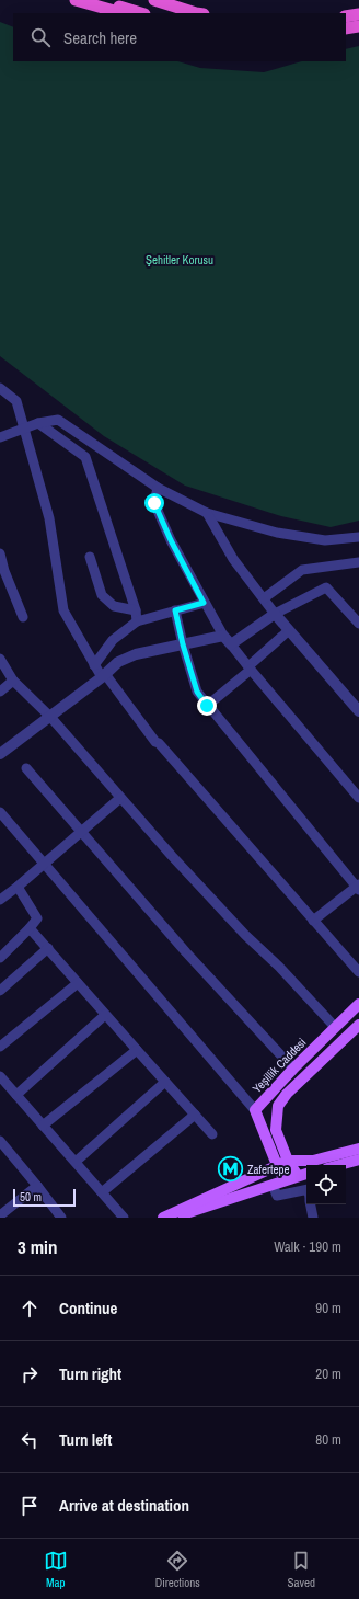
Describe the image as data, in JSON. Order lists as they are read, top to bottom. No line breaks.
{"streets":{"main road":["Yeşillik Caddesi"]},"parks":["Şehitler Korusu"],"places":{"metro station":["Zafertepe"]},"scale_bar":"50 m","page":{"search":"Search here","scale":"50 m","heading":["3 min","Walk · 190 m"],"list":[["Continue","90 m"],["Turn right","20 m"],["Turn left","80 m"],"Arrive at destination"],"nav":["Map","Directions","Saved"]}}
